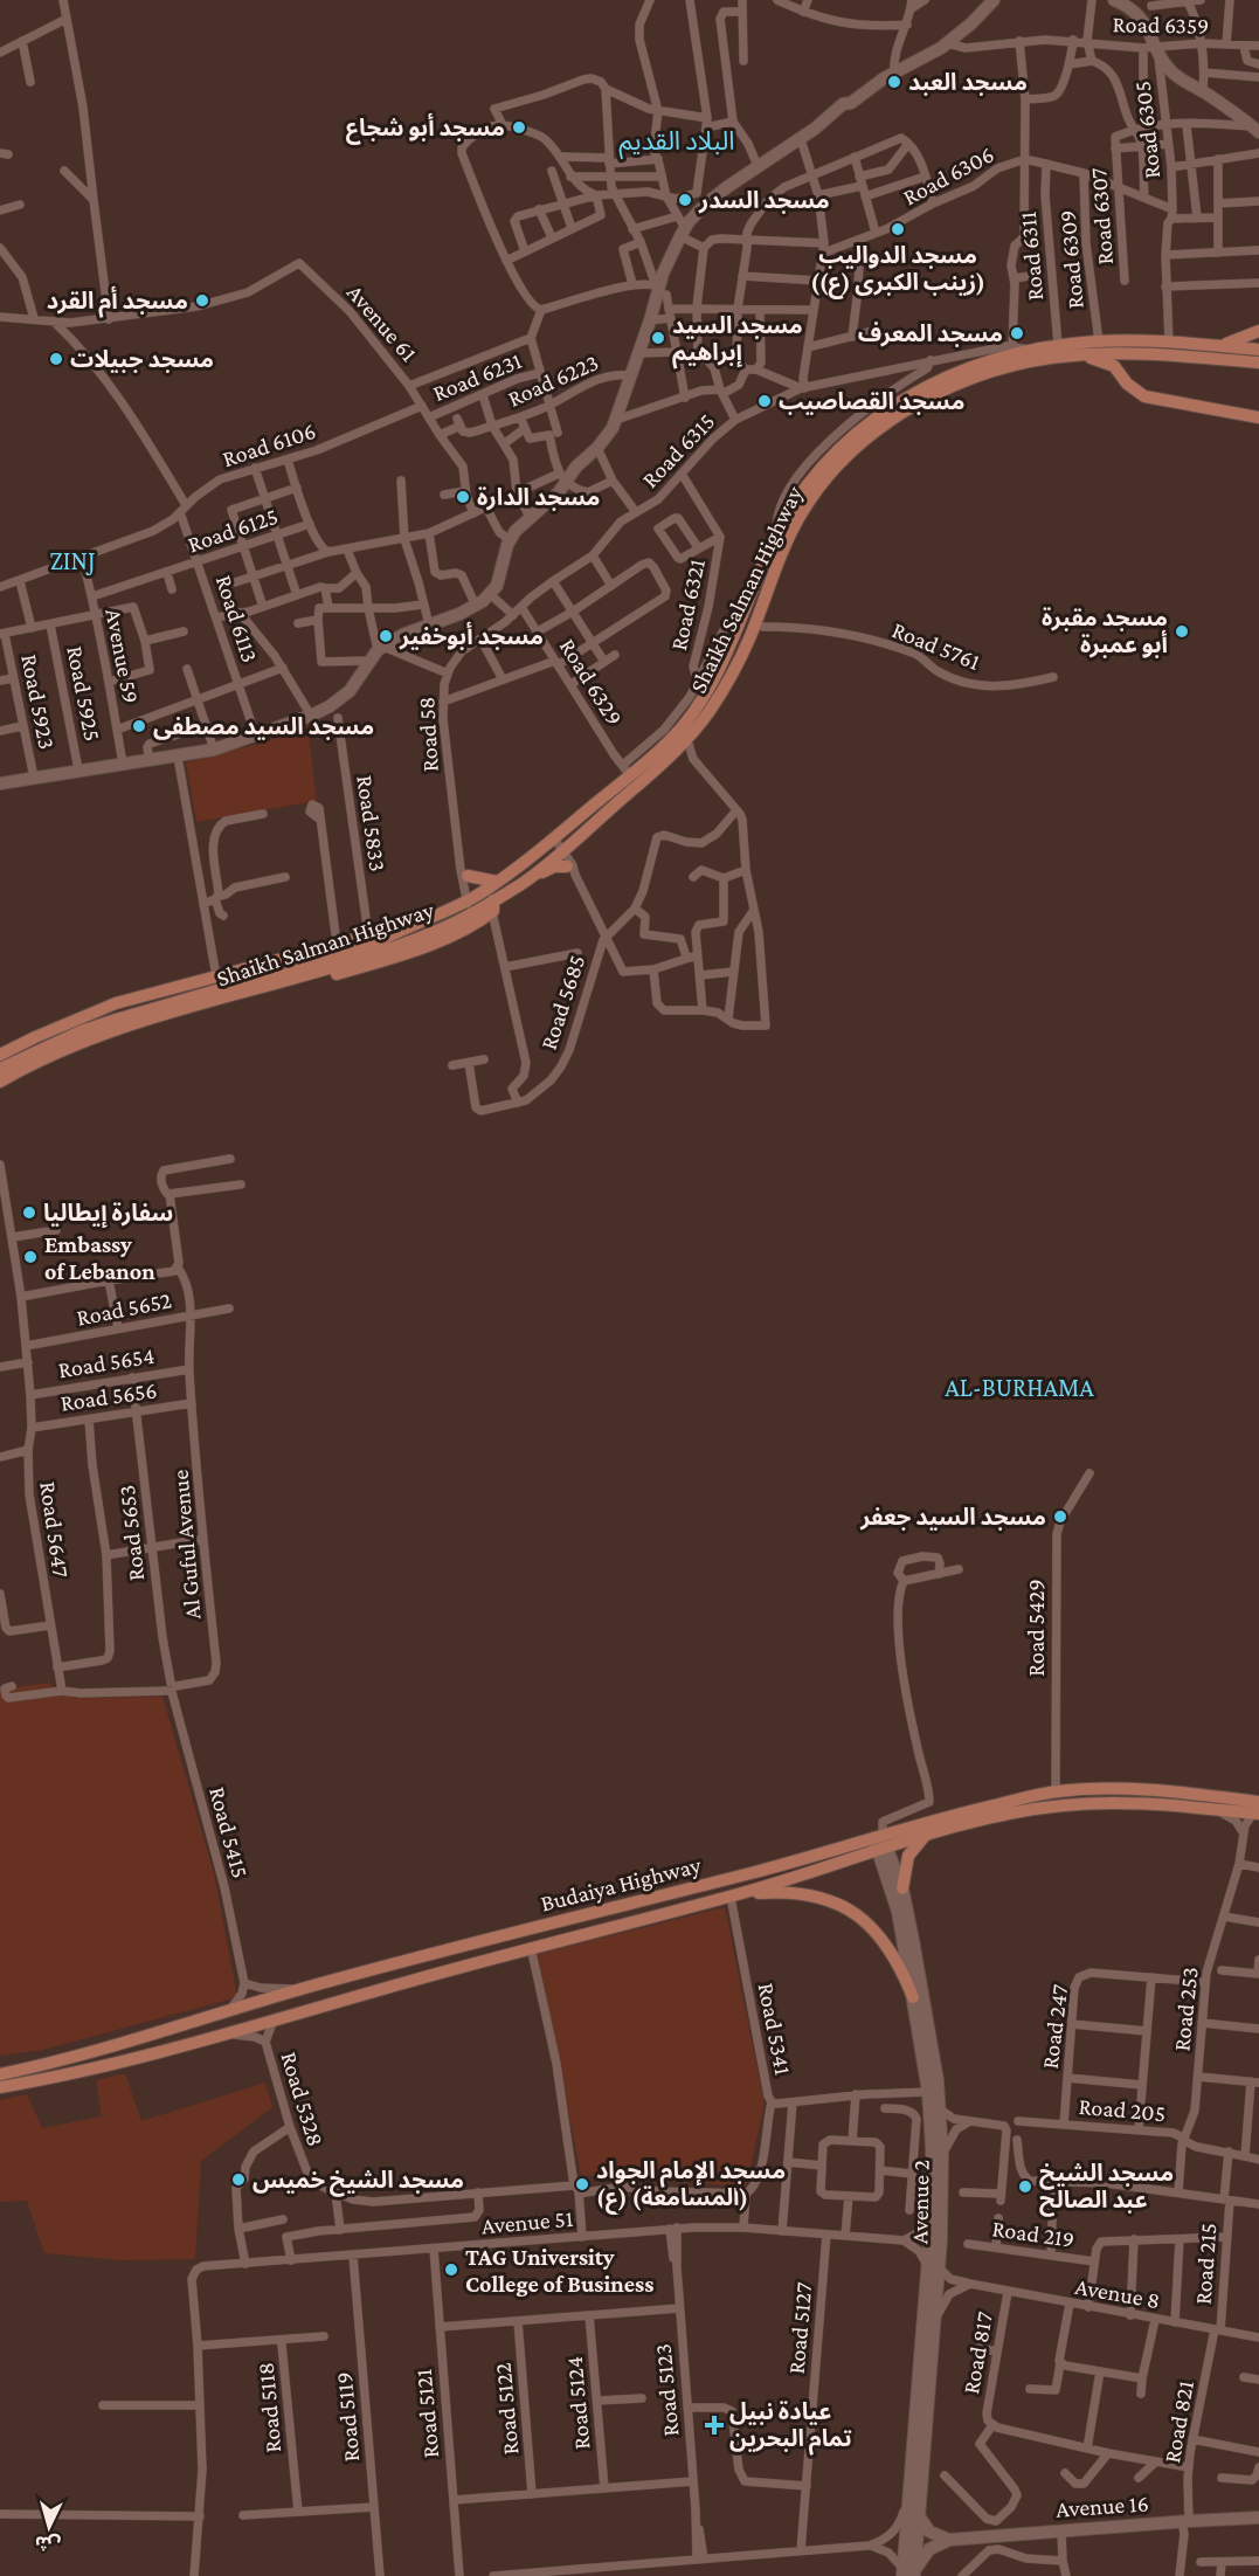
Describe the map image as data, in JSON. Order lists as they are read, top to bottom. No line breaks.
{"streets":{"main road":["Shaikh Salman Highway","Budaiya Highway"],"street":["Road 6359","Road 6305","Road 6306","Road 6307","Road 6311","Road 6309","Avenue 61","Road 6231","Road 6223","Road 6106","Road 6315","Road 6125","Road 6321","Road 6113","Road 5761","Avenue 59","Road 6329","Road 5925","Road 5923","Road 58","Road 5833","Road 5685","Road 5652","Road 5654","Road 5656","Road 5647","Road 5653","Al Guful Avenue","Road 5429","Road 5415","Road 253","Road 247","Road 5341","Road 5328","Road 205","Avenue 2","Avenue 51","Road 219","Road 215","Avenue 8","Road 5127","Road 817","Road 5123","Road 5124","Road 5118","Road 5122","Road 5121","Road 5119","Road 821","Avenue 16"]},"crossings":[["Road 6359","Road 6305"],["Road 6305","Road 6306"],["Road 6305","Shaikh Salman Highway"],["Road 6306","Road 6307"],["Road 6306","Road 6311"],["Road 6306","Road 6309"],["Road 6311","Shaikh Salman Highway"],["Road 6309","Shaikh Salman Highway"],["Avenue 61","Road 6231"],["Avenue 61","Road 6223"],["Avenue 61","Road 6106"],["Road 6231","Road 6223"],["Road 6106","Road 6113"],["Road 6106","Avenue 59"],["Road 6315","Shaikh Salman Highway"],["Road 6315","Road 6321"],["Road 6315","Road 6329"],["Road 6315","Road 58"],["Road 6125","Road 6113"],["Road 6125","Avenue 59"],["Shaikh Salman Highway","Road 5761"],["Shaikh Salman Highway","Road 6329"],["Shaikh Salman Highway","Road 58"],["Road 5652","Road 5647"],["Road 5652","Al Guful Avenue"],["Road 5654","Road 5647"],["Road 5654","Road 5653"],["Road 5654","Al Guful Avenue"],["Road 5656","Road 5647"],["Road 5656","Road 5653"],["Road 5656","Al Guful Avenue"],["Road 5647","Al Guful Avenue"],["Road 5653","Al Guful Avenue"],["Road 5653","Road 5415"],["Al Guful Avenue","Road 5415"],["Road 5429","Budaiya Highway"],["Budaiya Highway","Road 253"],["Budaiya Highway","Road 5341"],["Budaiya Highway","Road 5328"],["Budaiya Highway","Avenue 2"],["Road 253","Road 247"],["Road 253","Road 205"],["Road 247","Road 205"],["Road 5341","Avenue 51"],["Road 205","Road 215"],["Avenue 2","Avenue 8"],["Avenue 51","Road 5127"],["Avenue 51","Road 5123"],["Avenue 51","Road 5118"],["Avenue 51","Road 5121"],["Avenue 51","Road 5119"],["Road 219","Avenue 8"],["Road 215","Avenue 8"],["Road 215","Road 821"],["Avenue 8","Road 817"],["Avenue 8","Road 821"],["Road 817","Road 821"],["Road 821","Avenue 16"]],"districts":["البلاد القديم","ZINJ","AL-BURHAMA"],"places":{"other":["مسجد العبد","مسجد أبو شجاع","مسجد السدر","مسجد الدواليب (زينب الكبرى (ع))","مسجد أم القرد","مسجد المعرف","مسجد السيد إبراهيم","مسجد جبيلات","مسجد القصاصيب","مسجد الدارة","مسجد مقبرة أبو عمبرة","مسجد أبوخفير","مسجد السيد مصطفى","سفارة إيطاليا","Embassy of Lebanon","مسجد السيد جعفر","مسجد الشيخ خميس","مسجد الإمام الجواد (ع) (المسامعة)","مسجد الشيخ عبد الصالح","TAG University College of Business"],"health":["عيادة نبيل تمام البحرين"]},"north":"bottom"}
